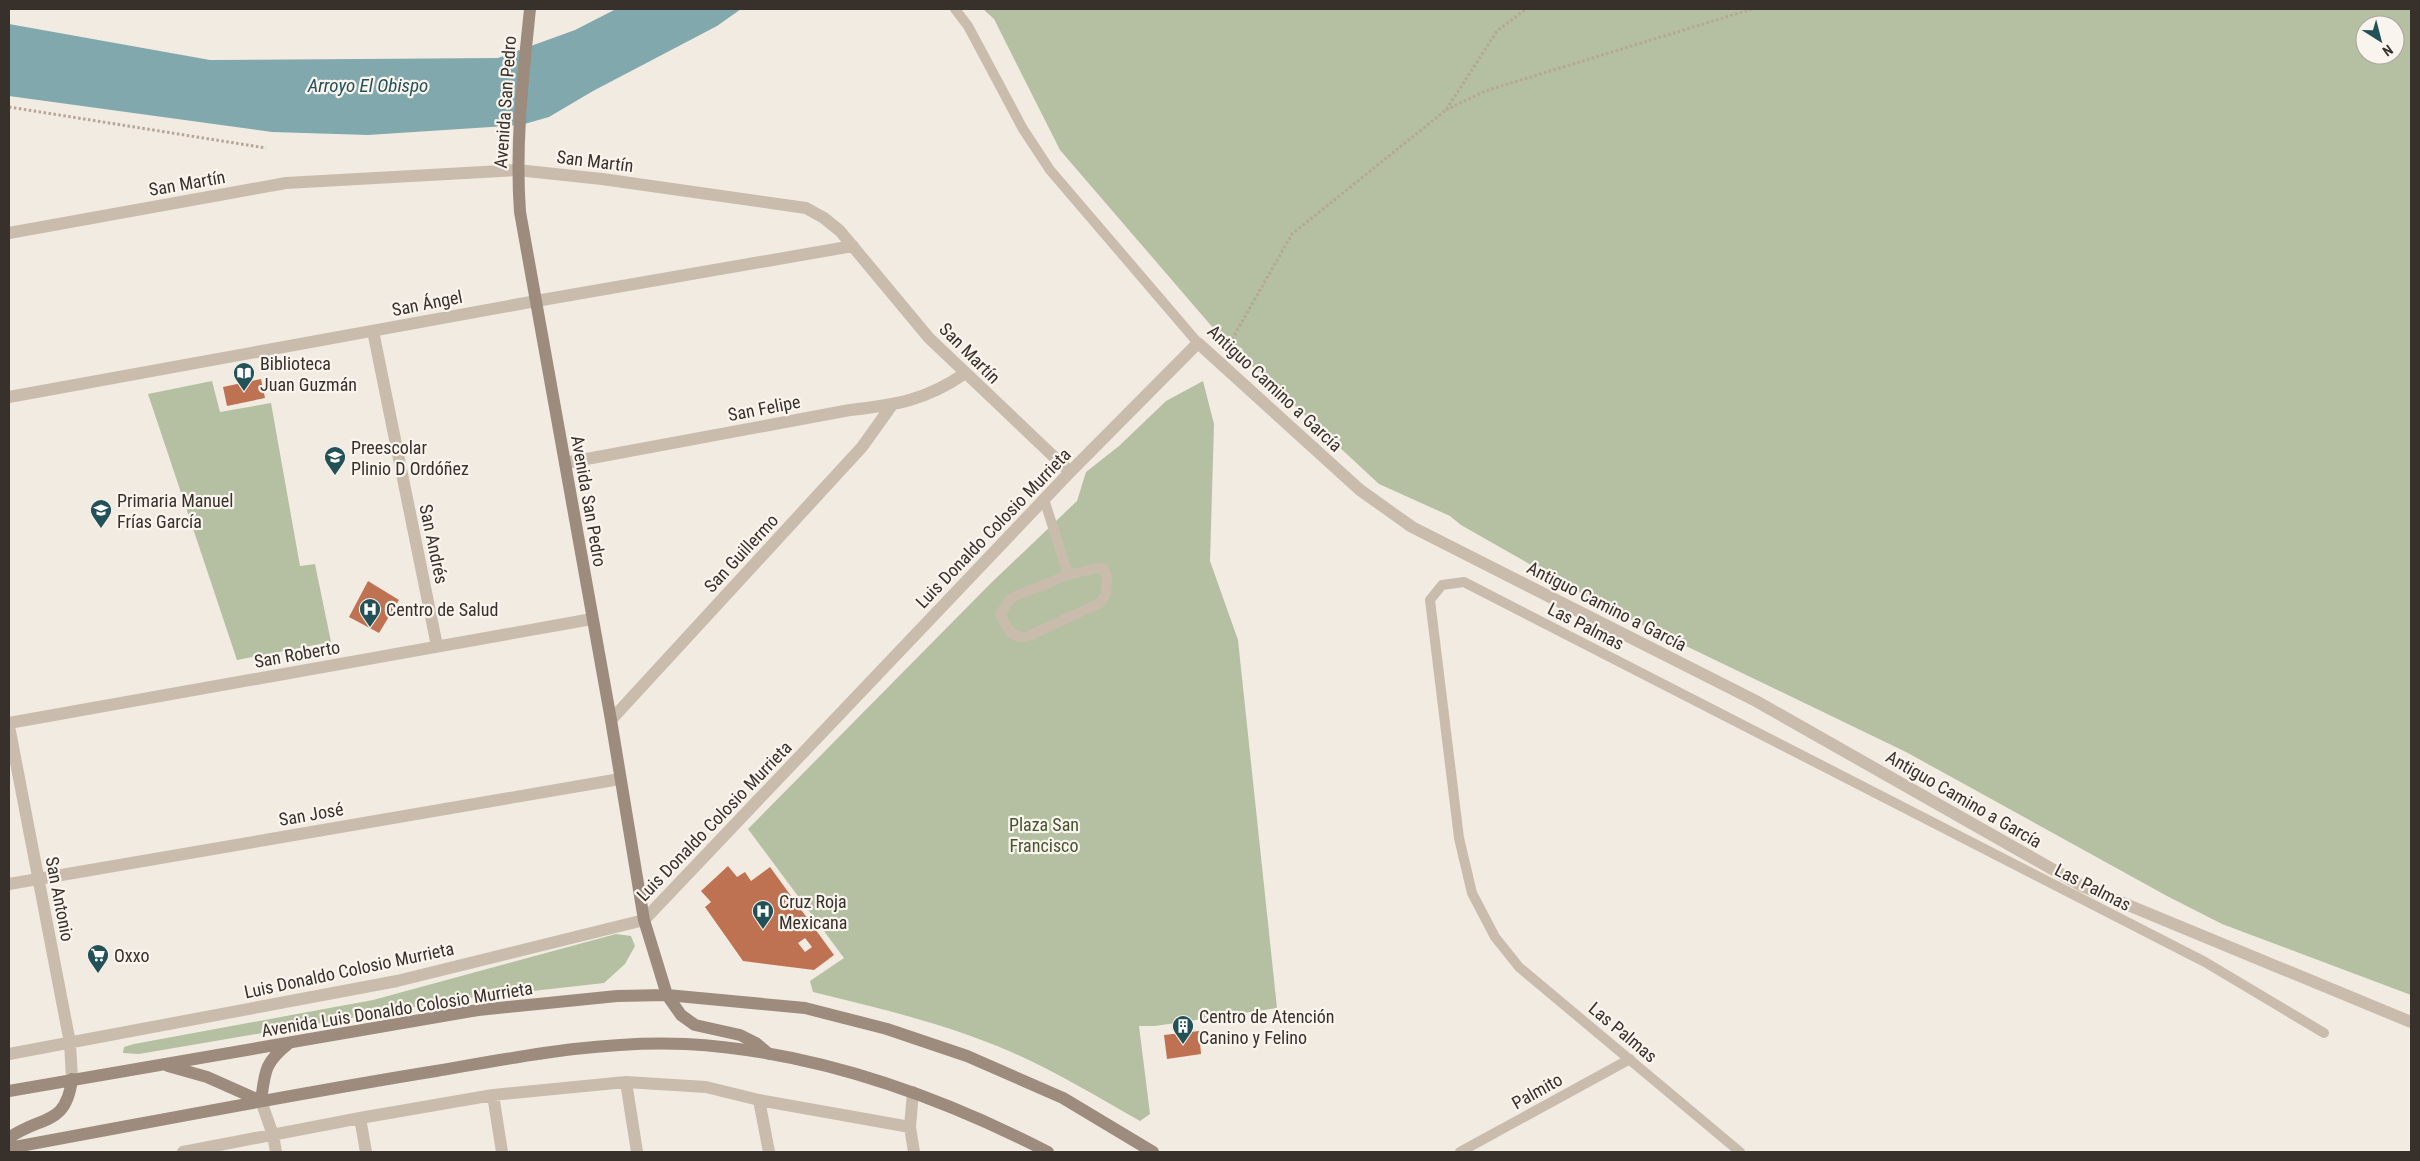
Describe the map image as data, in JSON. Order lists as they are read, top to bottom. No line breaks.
{"streets":{"main road":["Avenida San Pedro","Avenida Luis Donaldo Colosio Murrieta"],"street":["San Martín","San Ángel","Antiguo Camino a García","San Felipe","Luis Donaldo Colosio Murrieta","San Andrés","San Guillermo","San Roberto","San José","San Antonio"],"lane":["Las Palmas","Palmito"]},"crossings":[["Avenida San Pedro","San Martín"],["Avenida San Pedro","San Ángel"],["Avenida San Pedro","San Felipe"],["Avenida San Pedro","Luis Donaldo Colosio Murrieta"],["Avenida San Pedro","San Guillermo"],["Avenida San Pedro","San Roberto"],["Avenida San Pedro","San José"],["Avenida San Pedro","Avenida Luis Donaldo Colosio Murrieta"],["San Martín","San Ángel"],["San Martín","San Felipe"],["San Martín","Luis Donaldo Colosio Murrieta"],["San Ángel","San Andrés"],["Antiguo Camino a García","Luis Donaldo Colosio Murrieta"],["San Felipe","San Guillermo"],["Luis Donaldo Colosio Murrieta","San Antonio"],["San Andrés","San Roberto"],["Las Palmas","Palmito"],["San Roberto","San Antonio"],["San José","San Antonio"],["San Antonio","Avenida Luis Donaldo Colosio Murrieta"]],"water":["Arroyo El Obispo"],"parks":["Plaza San Francisco"],"places":{"library":["Biblioteca Juan Guzmán"],"school or university":["Preescolar Plinio D Ordóñez","Primaria Manuel Frías García"],"hospital":["Centro de Salud","Cruz Roja Mexicana"],"supermarket":["Oxxo"],"building":["Centro de Atención Canino y Felino"]},"north":"bottom right"}
